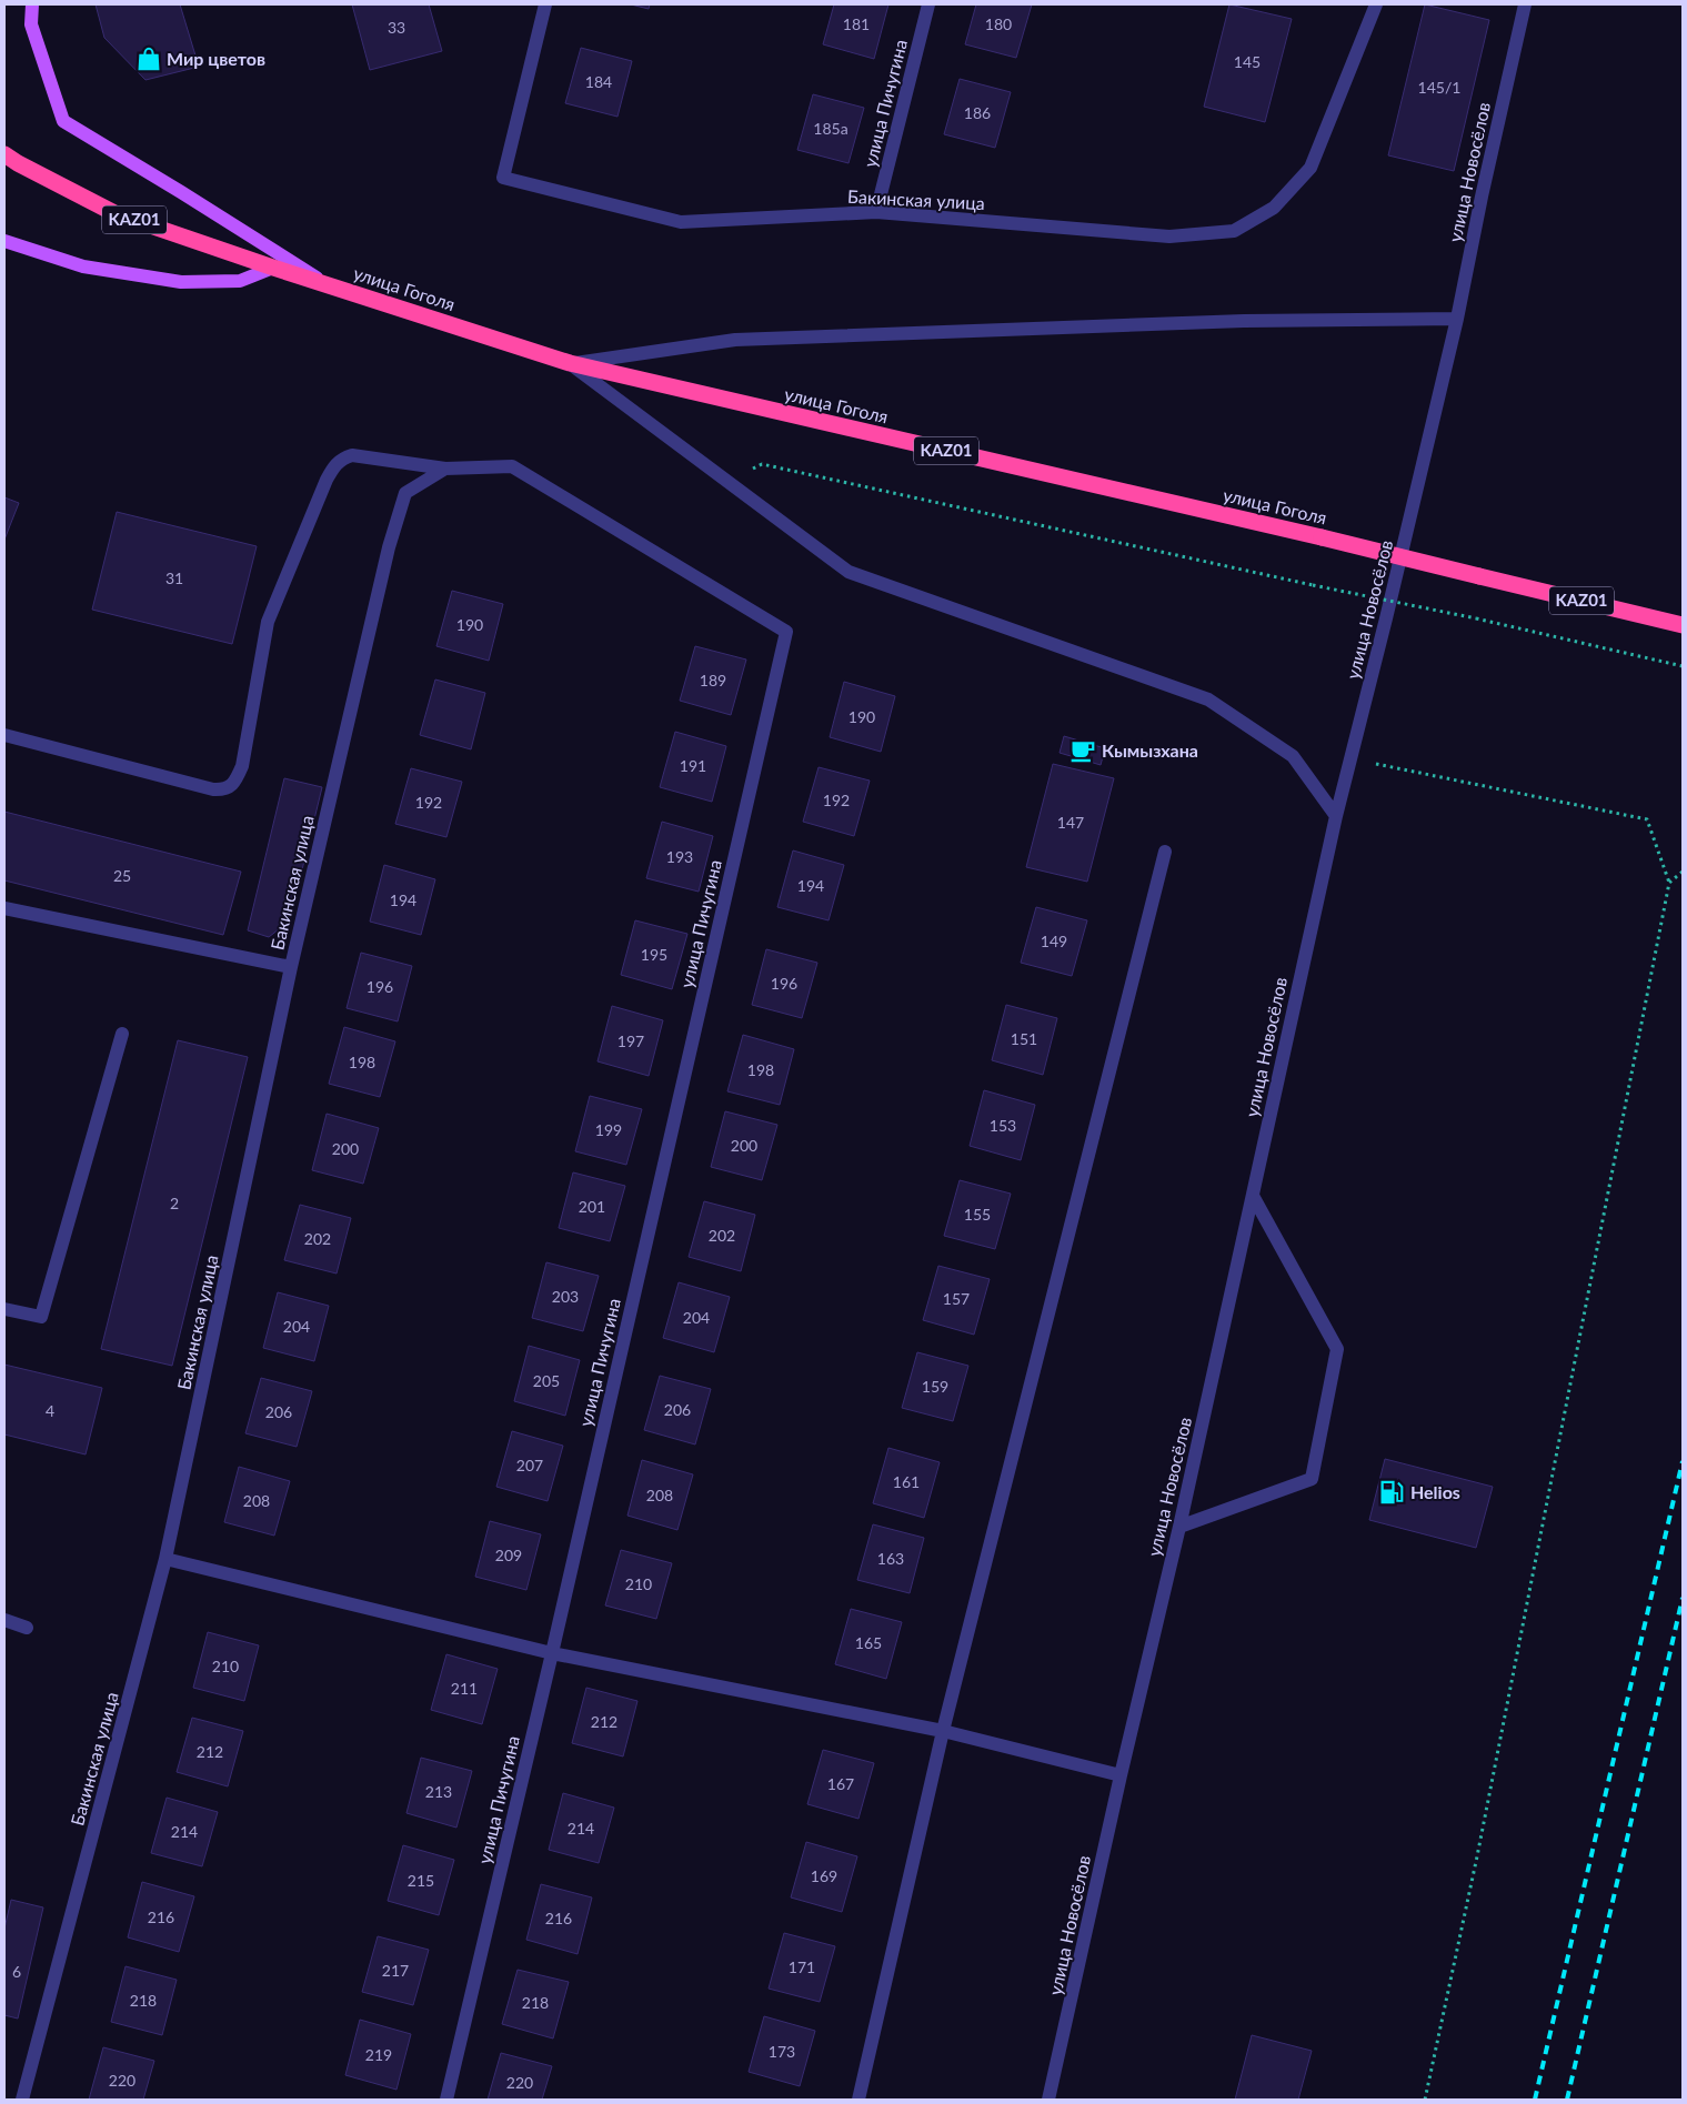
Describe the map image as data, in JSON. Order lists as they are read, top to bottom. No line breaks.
{"streets":{"highway":["KАZ01","улица Гоголя"],"street":["улица Пичугина","улица Новосёлов","Бакинская улица"]},"crossings":[["улица Пичугина","Бакинская улица"]],"places":{"shop":["Мир цветов"],"cafe":["Кымызхана"],"fuel station":["Helios"]},"house_numbers":["181","180","33","145","184","145/1","186","185а","31","190","189","190","191","192","192","147","193","25","194","194","149","195","196","196","151","197","198","198","153","199","200","200","2","201","155","202","202","203","157","204","204","205","159","206","4","206","207","161","208","208","209","163","210","165","210","211","212","212","167","213","214","214","169","215","216","216","171","217","6","218","218","173","219","220","220"]}
